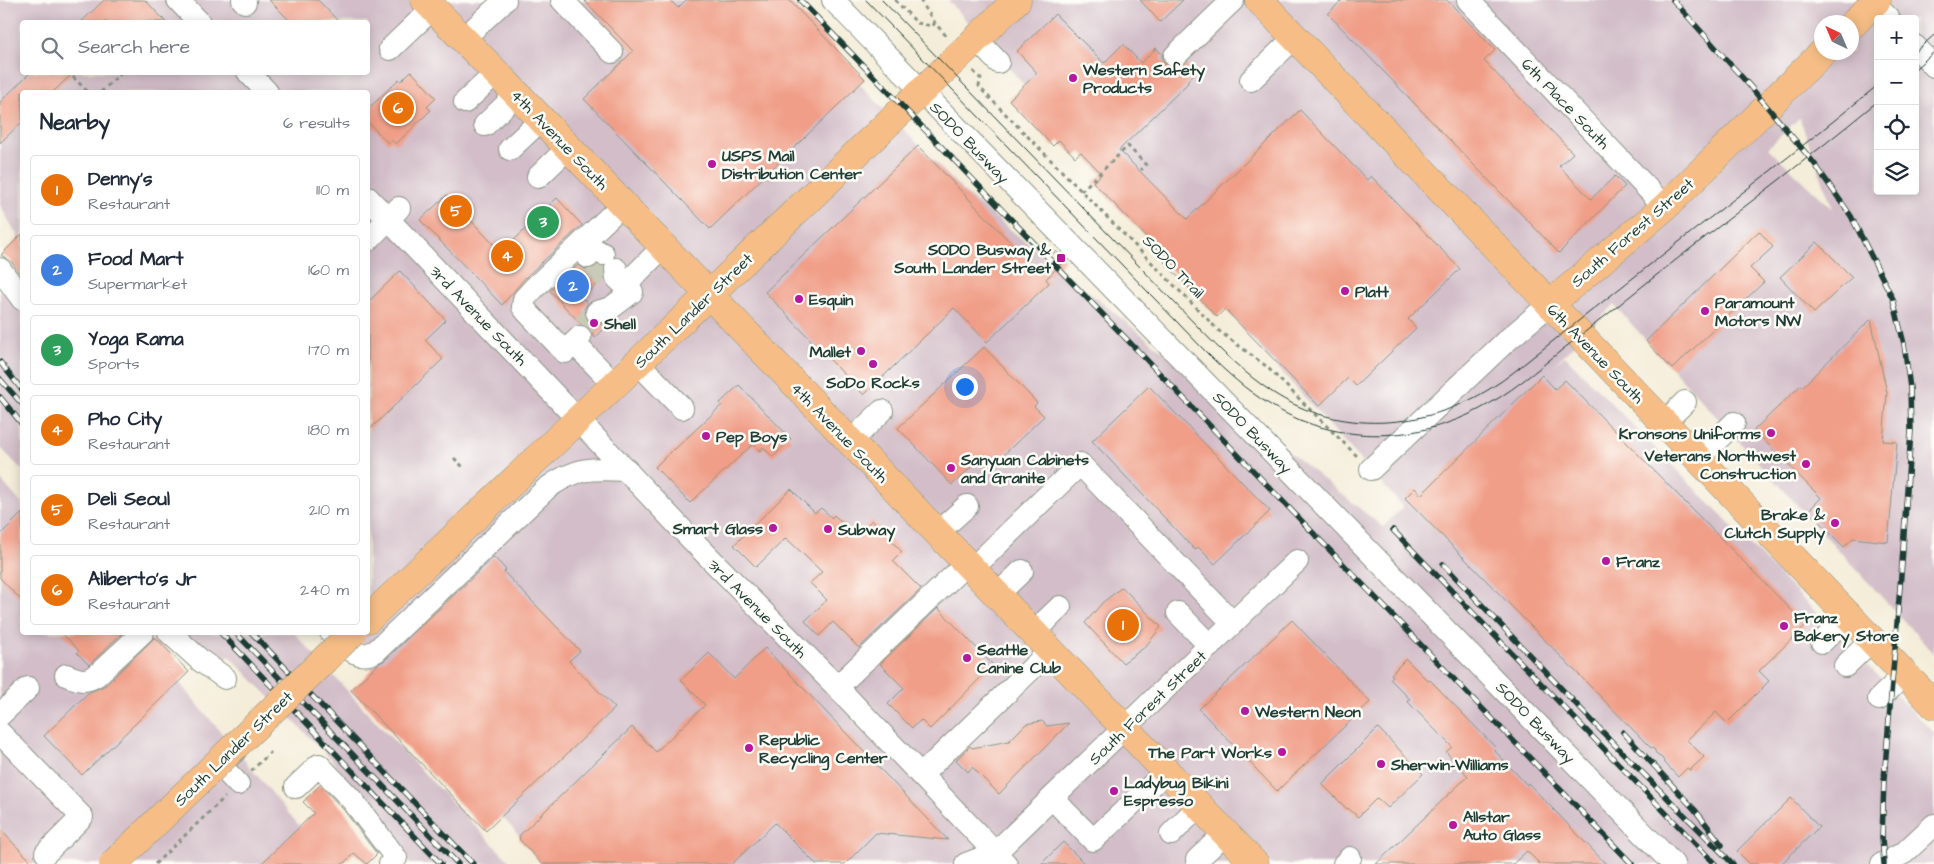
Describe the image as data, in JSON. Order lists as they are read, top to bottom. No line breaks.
{"streets":{"main road":["4th Avenue South","South Forest Street","South Lander Street","6th Avenue South"],"street":["6th Place South","SODO Busway","3rd Avenue South"],"path":["SODO Trail"]},"crossings":[["6th Place South","South Forest Street"],["4th Avenue South","South Forest Street"],["4th Avenue South","South Lander Street"],["SODO Busway","South Lander Street"],["South Forest Street","SODO Trail"],["South Forest Street","3rd Avenue South"],["South Forest Street","6th Avenue South"],["South Lander Street","3rd Avenue South"]],"places":{"other":["Western Safety Products","USPS Mail Distribution Center","Platt","Esquin","Paramount Motors NW","Shell","Mallet","SoDo Rocks","Kronsons Uniforms","Pep Boys","Veterans Northwest Construction","Sanyuan Cabinets and Granite","Brake & Clutch Supply","Smart Glass","Subway","Franz","Franz Bakery Store","Seattle Canine Club","Western Neon","Republic Recycling Center","The Part Works","Sherwin-Williams","Ladybug Bikini Espresso","Allstar Auto Glass"],"transit":["SODO Busway & South Lander Street"]},"north":"top left","page":{"map_buttons":["+","−"],"search":"Search here","pins":["6","5","3","4","2","1"],"heading":["Nearby","6 results"],"list":[{"mark":"1","name":"Denny's","note":"Restaurant","value":"110 m"},{"mark":"2","name":"Food Mart","note":"Supermarket","value":"160 m"},{"mark":"3","name":"Yoga Rama","note":"Sports","value":"170 m"},{"mark":"4","name":"Pho City","note":"Restaurant","value":"180 m"},{"mark":"5","name":"Deli Seoul","note":"Restaurant","value":"210 m"},{"mark":"6","name":"Aliberto's Jr","note":"Restaurant","value":"240 m"}]}}
